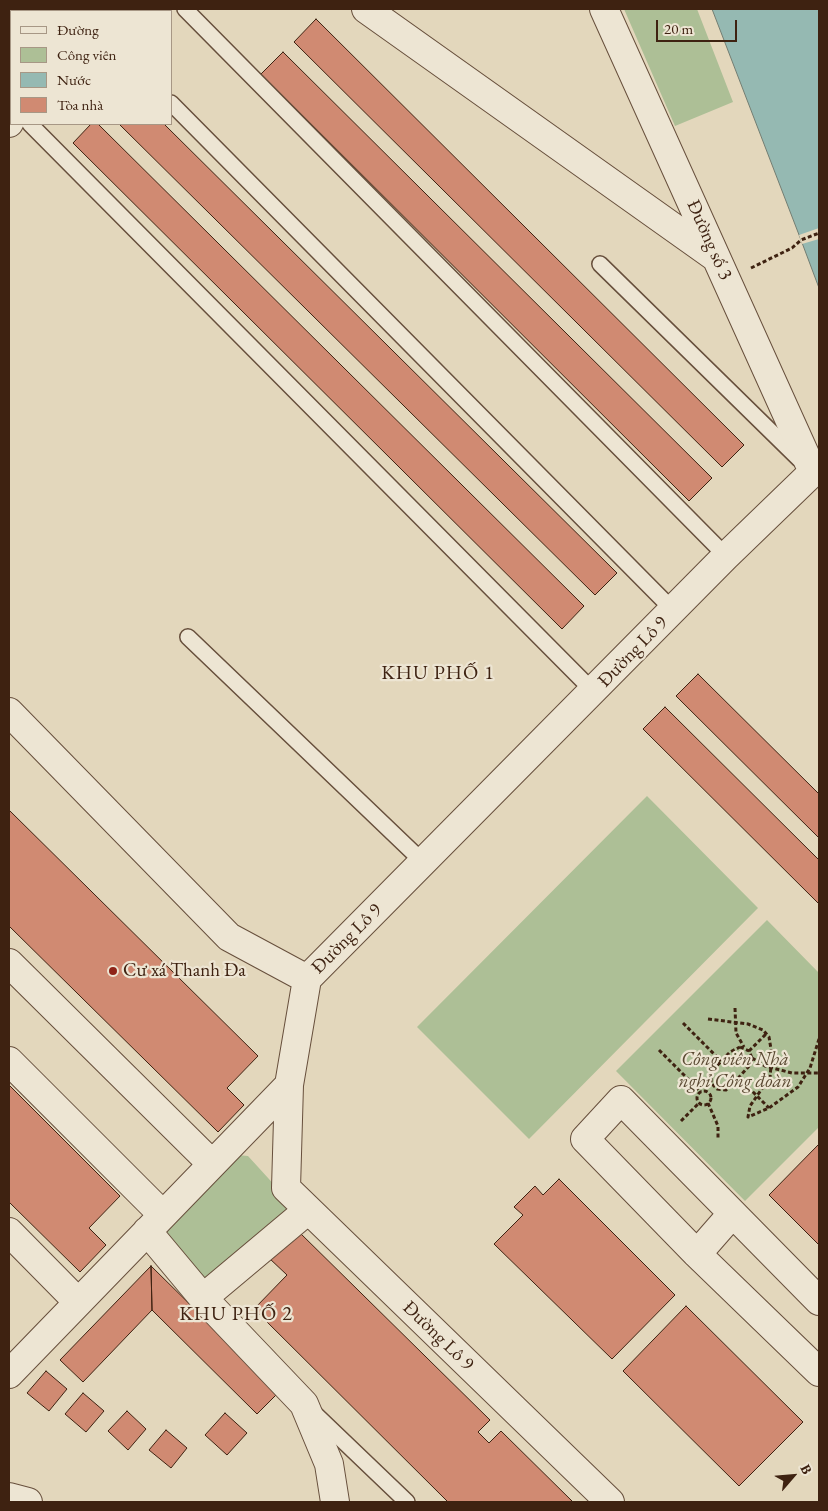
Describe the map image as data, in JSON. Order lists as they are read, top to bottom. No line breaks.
{"streets":{"street":["Đường số 3","Đường Lô 9"]},"crossings":[["Đường số 3","Đường Lô 9"]],"districts":["KHU PHỐ 1","KHU PHỐ 2"],"parks":["Công viên Nhà nghỉ Công đoàn"],"places":["Cư xá Thanh Đa"],"legend":["Đường","Công viên","Nước","Tòa nhà"],"scale_bar":"20 m","north":"top right"}
